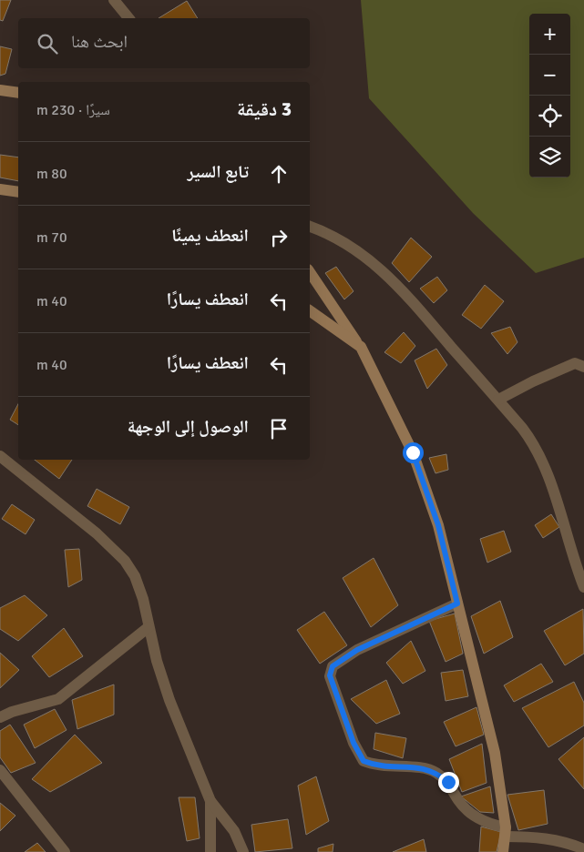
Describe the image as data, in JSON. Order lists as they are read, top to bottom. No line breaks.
{"page":{"map_buttons":["+","−"],"search":"ابحث هنا","heading":["3 دقيقة","سيرًا · 230 m"],"list":[["تابع السير","80 m"],["انعطف يمينًا","70 m"],["انعطف يسارًا","40 m"],["انعطف يسارًا","40 m"],"الوصول إلى الوجهة"]}}
